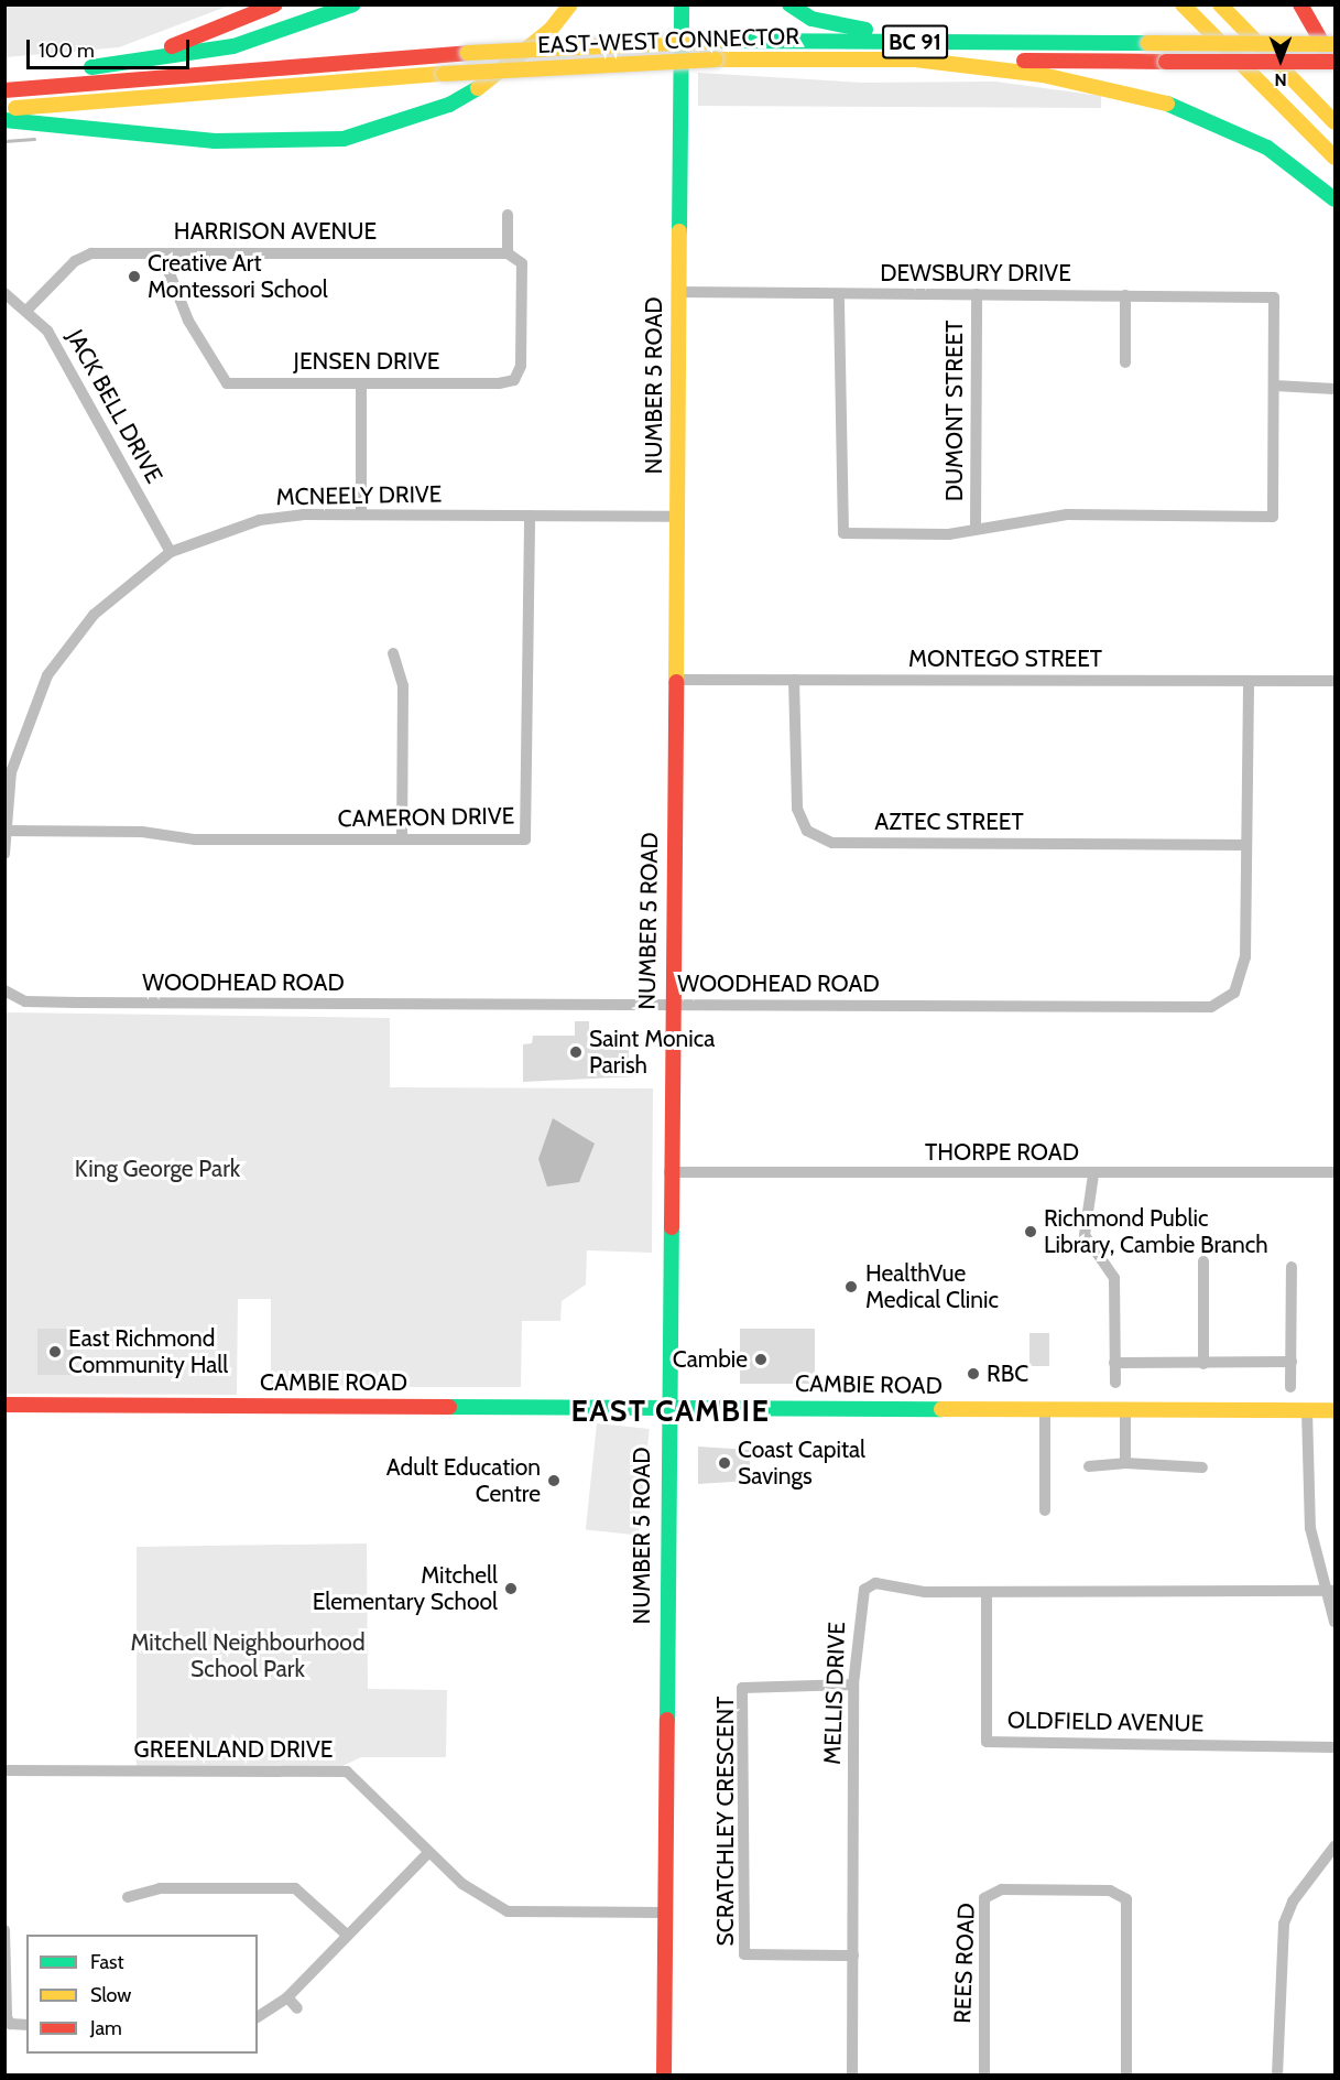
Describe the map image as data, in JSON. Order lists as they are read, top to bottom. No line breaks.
{"streets":{"main road":["EAST-WEST CONNECTOR","BC 91","NUMBER 5 ROAD","CAMBIE ROAD"],"street":["HARRISON AVENUE","DEWSBURY DRIVE","JENSEN DRIVE","JACK BELL DRIVE","DUMONT STREET","MCNEELY DRIVE","MONTEGO STREET","CAMERON DRIVE","AZTEC STREET","WOODHEAD ROAD","THORPE ROAD","MELLIS DRIVE","OLDFIELD AVENUE","GREENLAND DRIVE","SCRATCHLEY CRESCENT","REES ROAD"]},"crossings":[["HARRISON AVENUE","JENSEN DRIVE"],["HARRISON AVENUE","JACK BELL DRIVE"],["DEWSBURY DRIVE","NUMBER 5 ROAD"],["DEWSBURY DRIVE","DUMONT STREET"],["NUMBER 5 ROAD","MCNEELY DRIVE"],["NUMBER 5 ROAD","MONTEGO STREET"],["NUMBER 5 ROAD","WOODHEAD ROAD"],["NUMBER 5 ROAD","THORPE ROAD"],["NUMBER 5 ROAD","CAMBIE ROAD"],["NUMBER 5 ROAD","GREENLAND DRIVE"],["JACK BELL DRIVE","MCNEELY DRIVE"],["MCNEELY DRIVE","CAMERON DRIVE"],["MONTEGO STREET","AZTEC STREET"],["MONTEGO STREET","WOODHEAD ROAD"],["AZTEC STREET","WOODHEAD ROAD"],["MELLIS DRIVE","OLDFIELD AVENUE"],["MELLIS DRIVE","SCRATCHLEY CRESCENT"]],"districts":["EAST CAMBIE"],"parks":["King George Park","Mitchell Neighbourhood School Park"],"places":["Creative Art Montessori School","Saint Monica Parish","Richmond Public Library, Cambie Branch","HealthVue Medical Clinic","East Richmond Community Hall","Cambie","RBC","Coast Capital Savings","Adult Education Centre","Mitchell Elementary School"],"legend":["Fast","Slow","Jam"],"scale_bar":"100 m","north":"bottom"}
